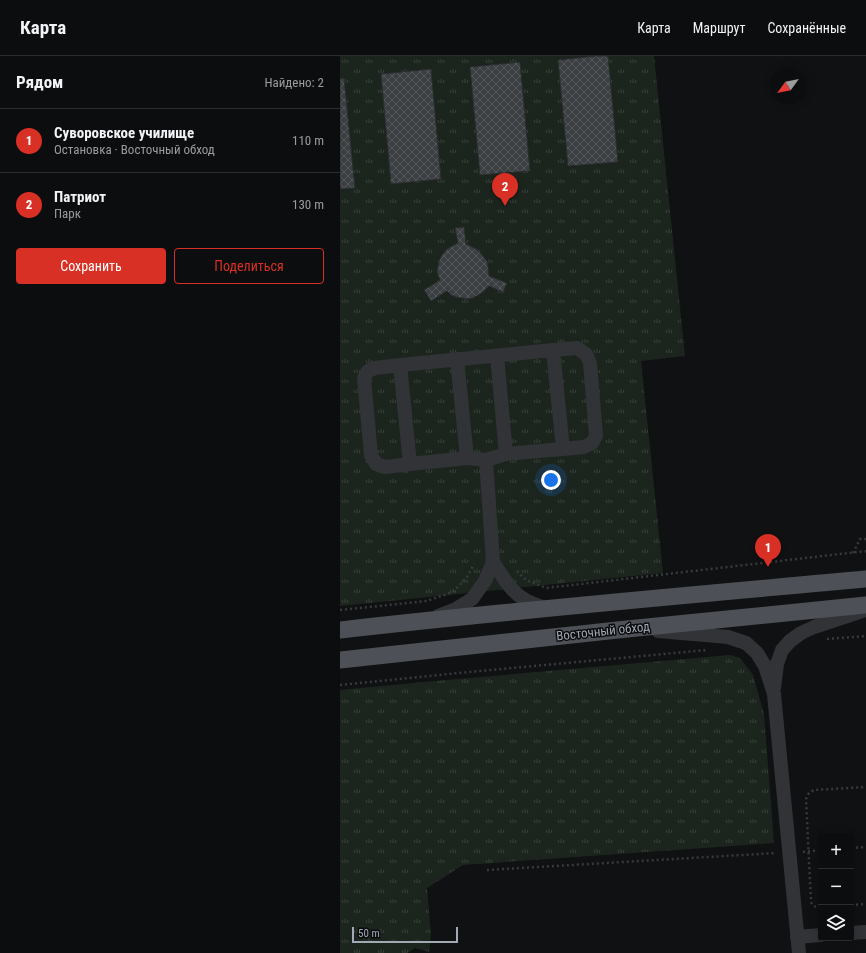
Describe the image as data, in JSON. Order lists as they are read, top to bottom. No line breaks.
{"streets":{"main road":["Восточный обход"]},"scale_bar":"50 m","north":"bottom left","page":{"header":"Карта","nav":["Карта","Маршрут","Сохранённые"],"heading":["Рядом","Найдено: 2"],"list":[{"mark":"1","name":"Суворовское училище","note":"Остановка · Восточный обход","value":"110 m"},{"mark":"2","name":"Патриот","note":"Парк","value":"130 m"}],"pins":["2","1"],"buttons":["Сохранить","Поделиться"],"map_buttons":["+","−"],"scale":"50 m"}}
